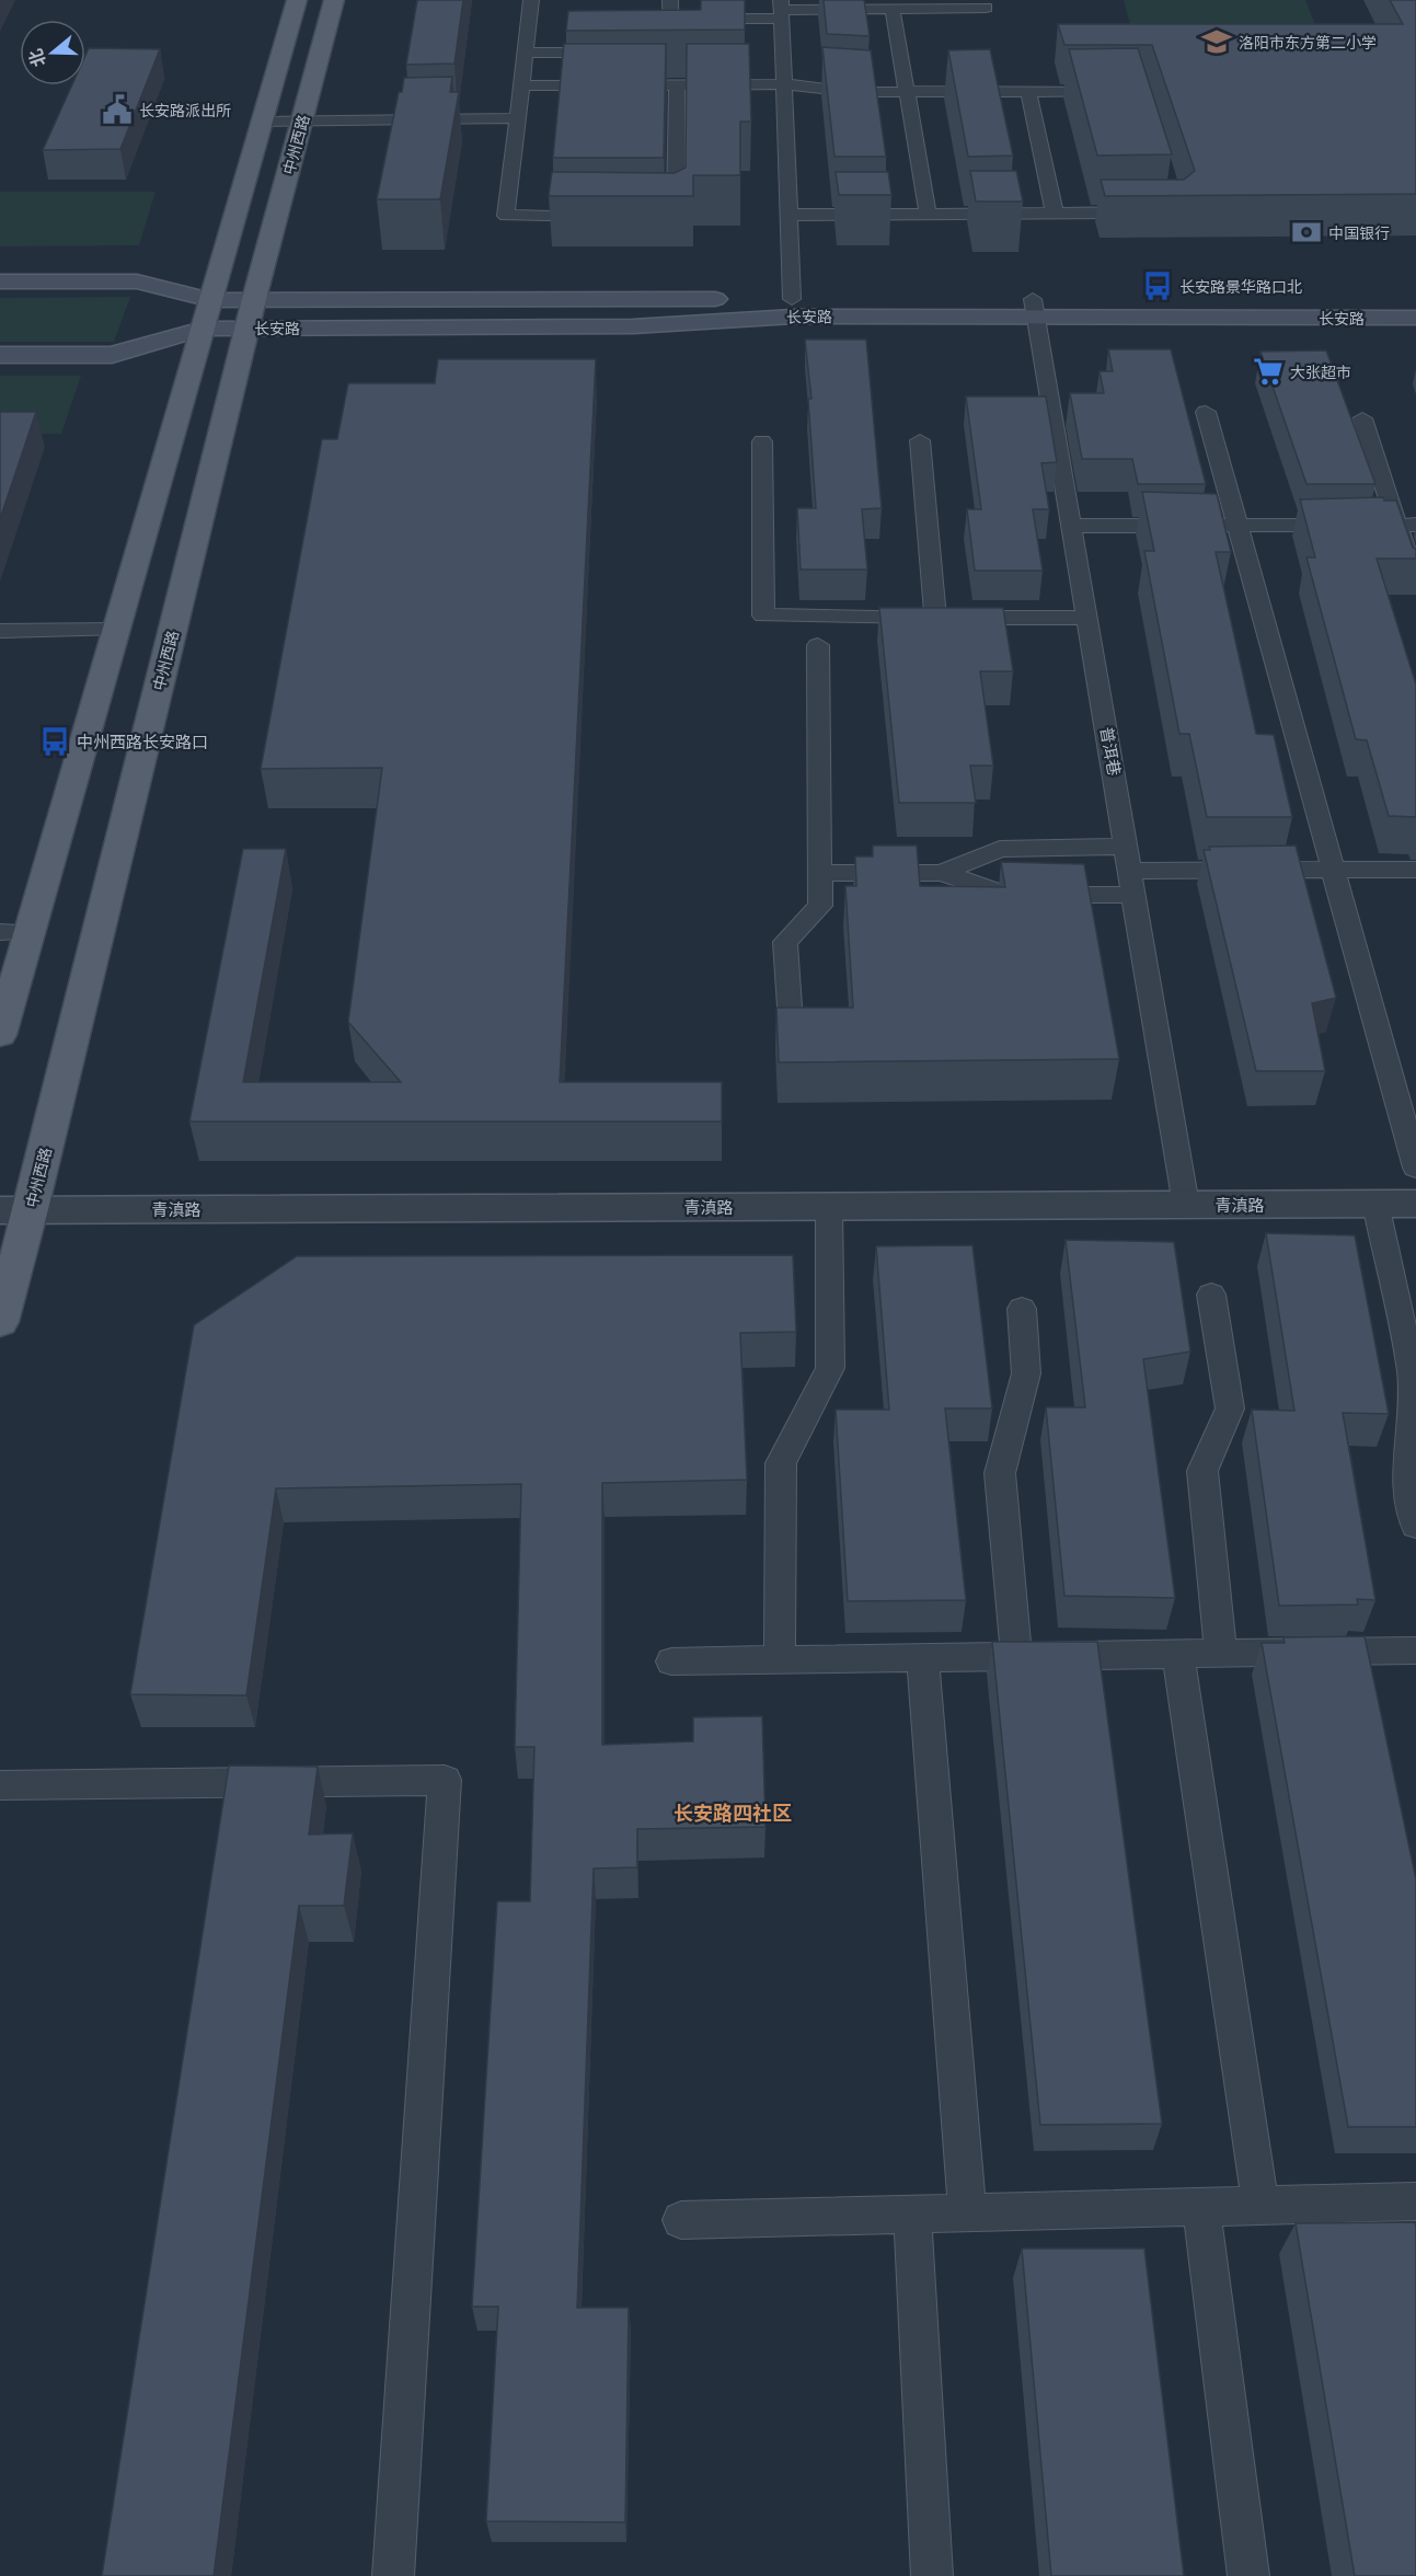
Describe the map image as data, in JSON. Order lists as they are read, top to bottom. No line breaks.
{"streets":{"main road":["中州西路","长安路"],"street":["青滇路"],"lane":["普洱巷"]},"crossings":[["中州西路","长安路"],["中州西路","青滇路"],["长安路","普洱巷"],["普洱巷","青滇路"]],"districts":["长安路四社区"],"places":{"school or university":["洛阳市东方第二小学"],"public building":["长安路派出所"],"bank":["中国银行"],"bus stop":["长安路景华路口北","中州西路长安路口"],"supermarket":["大张超市"]},"north":"left"}
